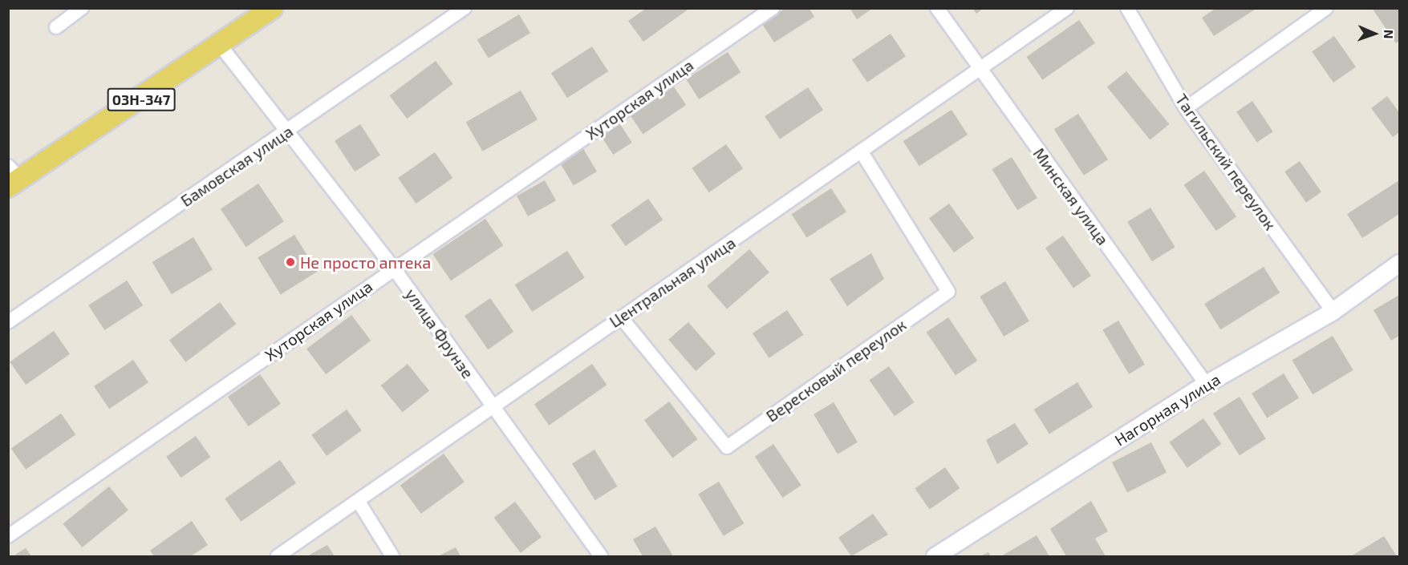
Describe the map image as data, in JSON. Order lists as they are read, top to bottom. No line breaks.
{"streets":{"main road":["03Н-347"],"street":["Хуторская улица","Тагильский переулок","Бамовская улица","Минская улица","Центральная улица","улица Фрунзе","Вересковый переулок","Нагорная улица"]},"crossings":[["03Н-347","улица Фрунзе"],["Хуторская улица","улица Фрунзе"],["Тагильский переулок","Нагорная улица"],["Бамовская улица","улица Фрунзе"],["Минская улица","Центральная улица"],["Минская улица","Нагорная улица"],["Центральная улица","улица Фрунзе"],["Центральная улица","Вересковый переулок"]],"places":["Не просто аптека"],"north":"right"}
